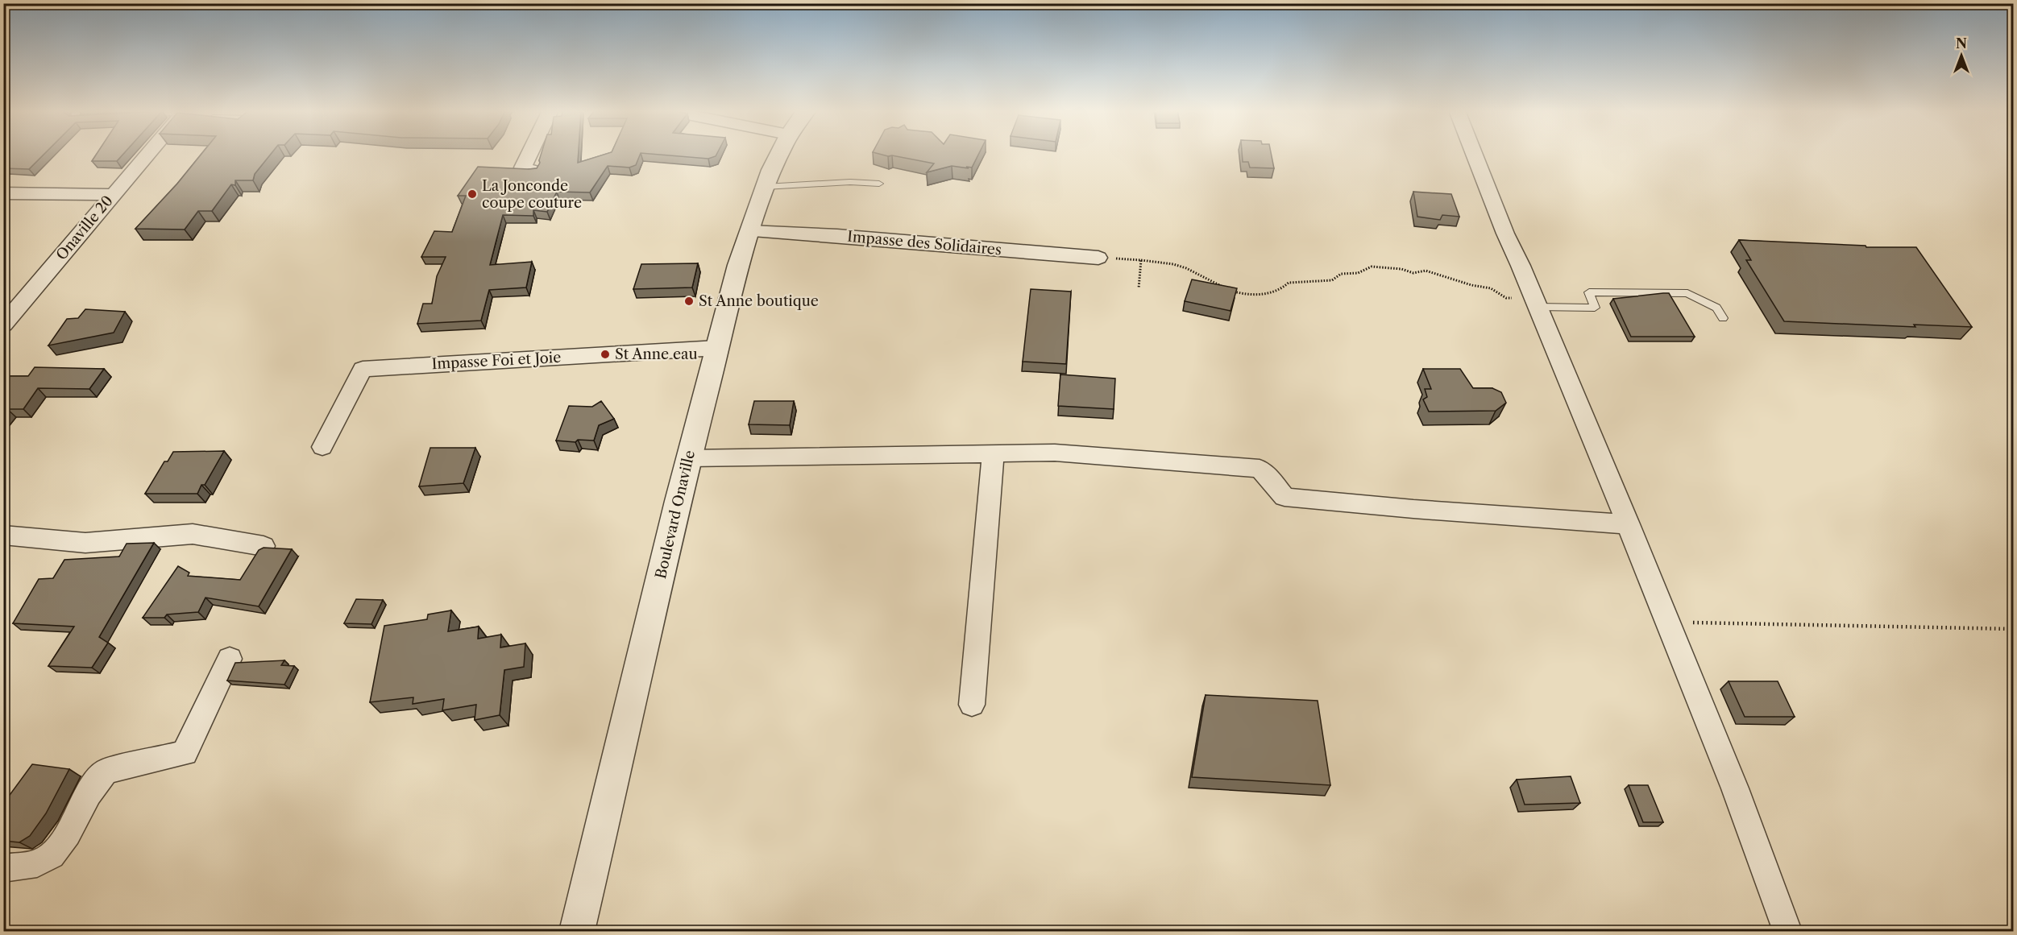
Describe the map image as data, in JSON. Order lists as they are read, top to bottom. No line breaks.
{"streets":{"street":["Onaville 20","Impasse des Solidaires","Impasse Foi et Joie","Boulevard Onaville"]},"crossings":[["Impasse des Solidaires","Boulevard Onaville"],["Impasse Foi et Joie","Boulevard Onaville"]],"places":["La Jonconde coupe couture","St Anne boutique","St Anne eau"],"north":"top"}
